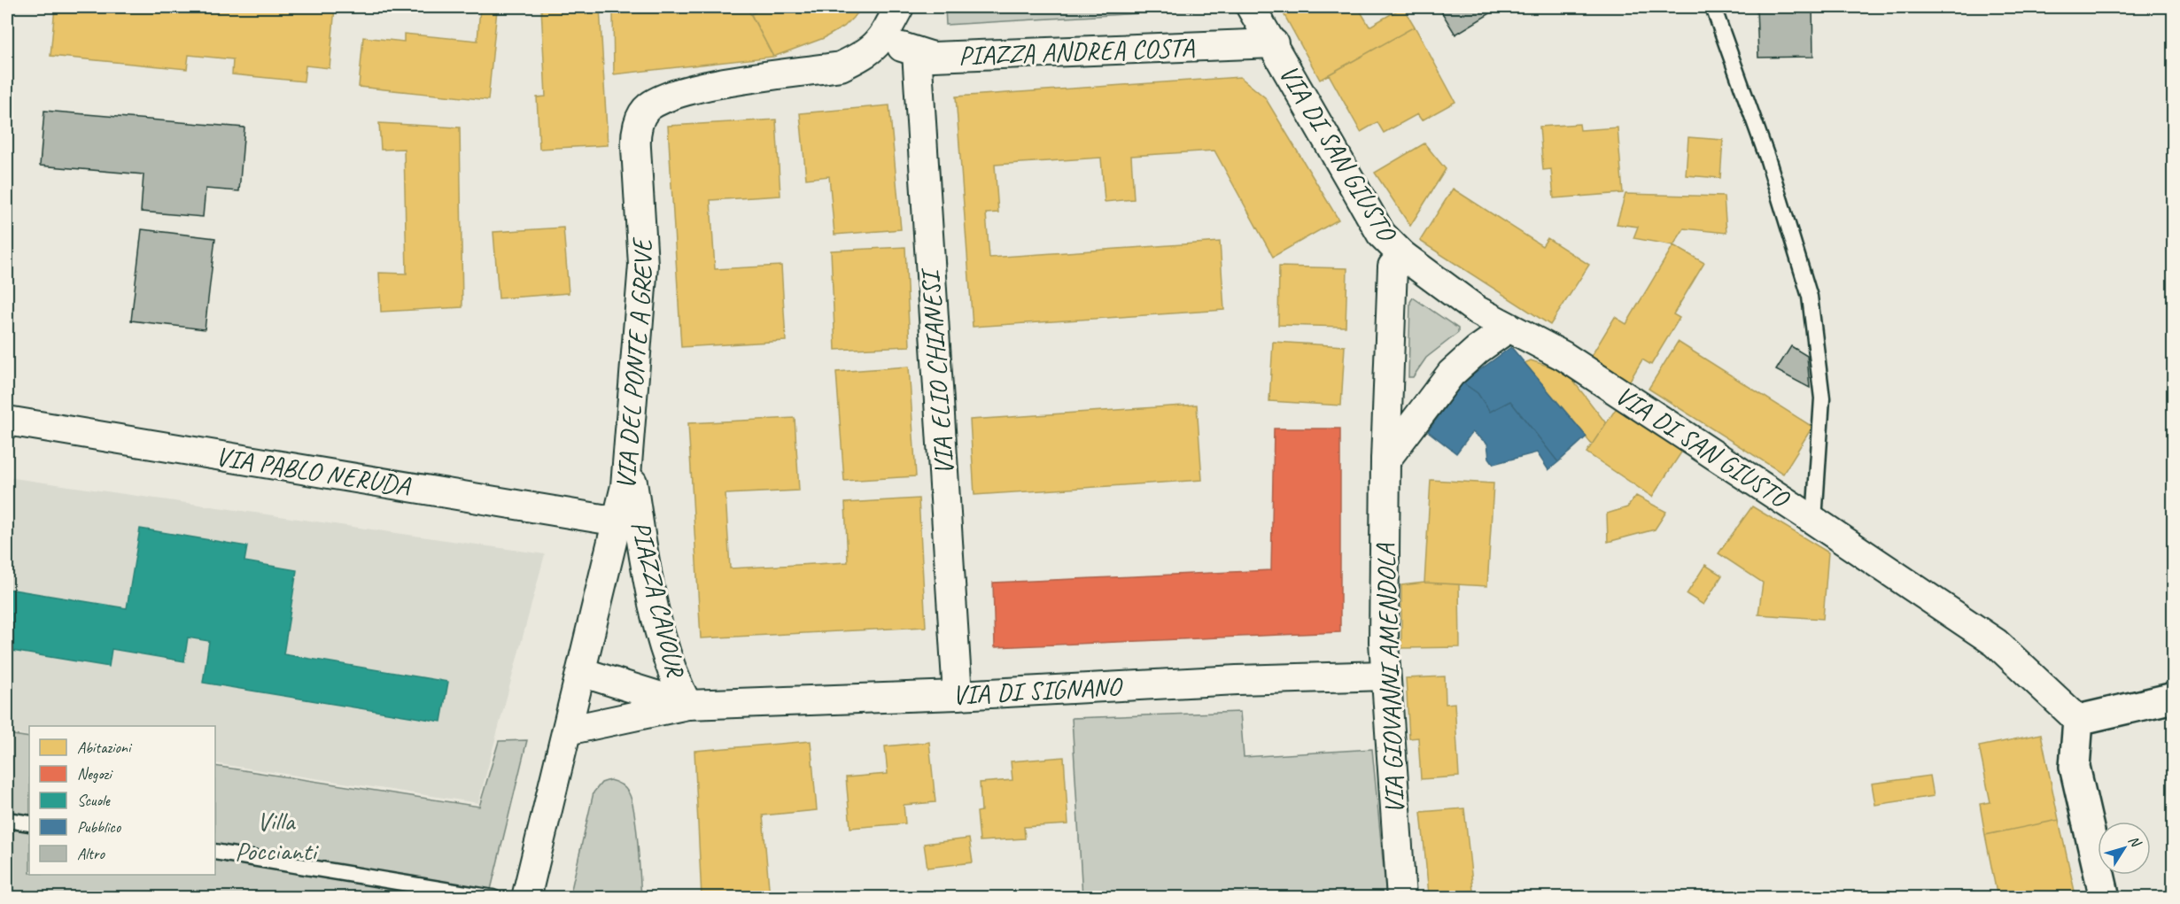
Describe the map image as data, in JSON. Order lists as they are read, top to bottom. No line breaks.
{"streets":{"street":["PIAZZA ANDREA COSTA","VIA DI SAN GIUSTO","VIA DEL PONTE A GREVE","VIA ELIO CHIANESI","VIA PABLO NERUDA","PIAZZA CAVOUR","VIA GIOVANNI AMENDOLA","VIA DI SIGNANO"]},"crossings":[["PIAZZA ANDREA COSTA","VIA DI SAN GIUSTO"],["PIAZZA ANDREA COSTA","VIA DEL PONTE A GREVE"],["PIAZZA ANDREA COSTA","VIA ELIO CHIANESI"],["VIA DI SAN GIUSTO","VIA GIOVANNI AMENDOLA"],["VIA DEL PONTE A GREVE","VIA PABLO NERUDA"],["VIA DEL PONTE A GREVE","PIAZZA CAVOUR"],["VIA ELIO CHIANESI","VIA DI SIGNANO"],["PIAZZA CAVOUR","VIA DI SIGNANO"],["VIA GIOVANNI AMENDOLA","VIA DI SIGNANO"]],"parks":["Villa Poccianti"],"legend":["Abitazioni","Negozi","Scuole","Pubblico","Altro"],"north":"top right"}
